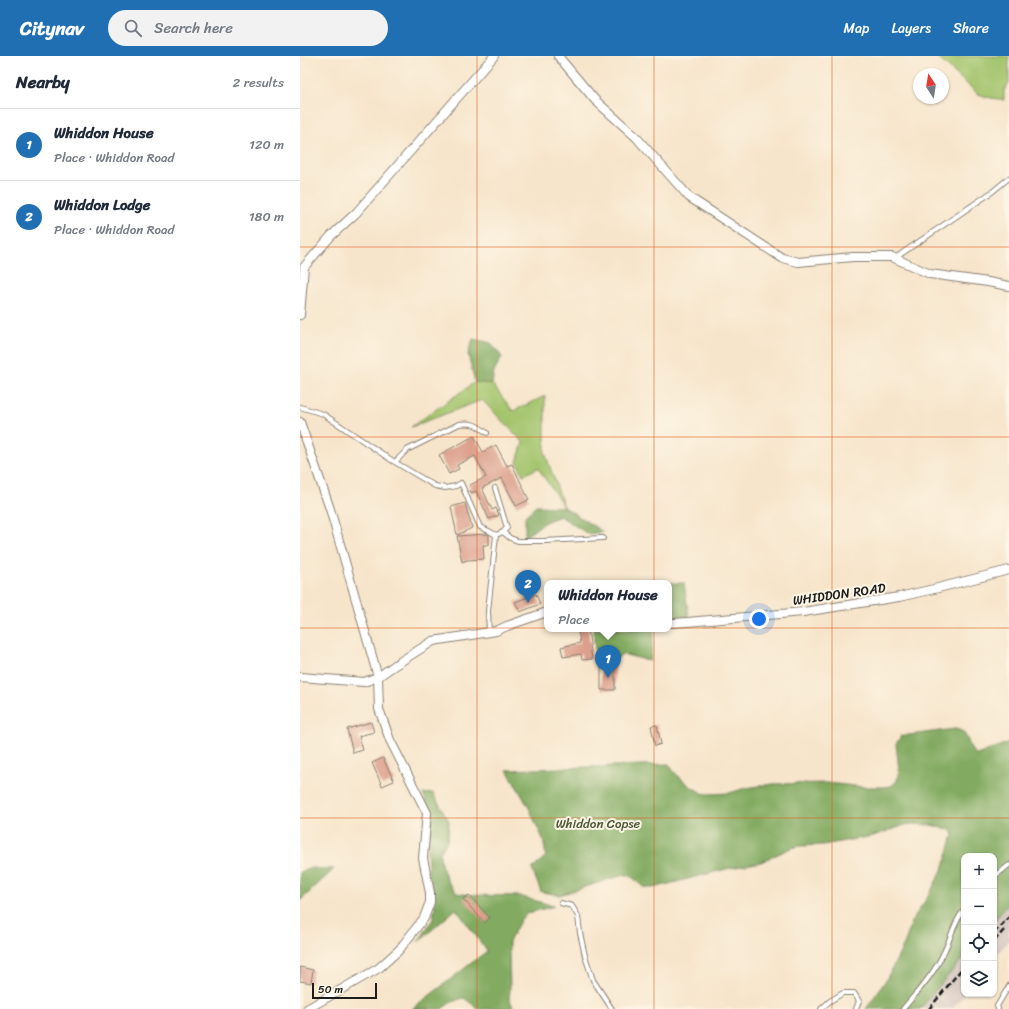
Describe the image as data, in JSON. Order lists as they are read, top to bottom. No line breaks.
{"streets":{"street":["WHIDDON ROAD"]},"parks":["Whiddon Copse"],"scale_bar":"50 m","north":"top","page":{"header":"Citynav","search":"Search here","nav":["Map","Layers","Share"],"heading":["Nearby","2 results"],"list":[{"mark":"1","name":"Whiddon House","note":"Place · Whiddon Road","value":"120 m"},{"mark":"2","name":"Whiddon Lodge","note":"Place · Whiddon Road","value":"180 m"}],"pins":["2","1"],"popup":["Whiddon House","Place"],"map_buttons":["+","−"],"scale":"50 m"}}
